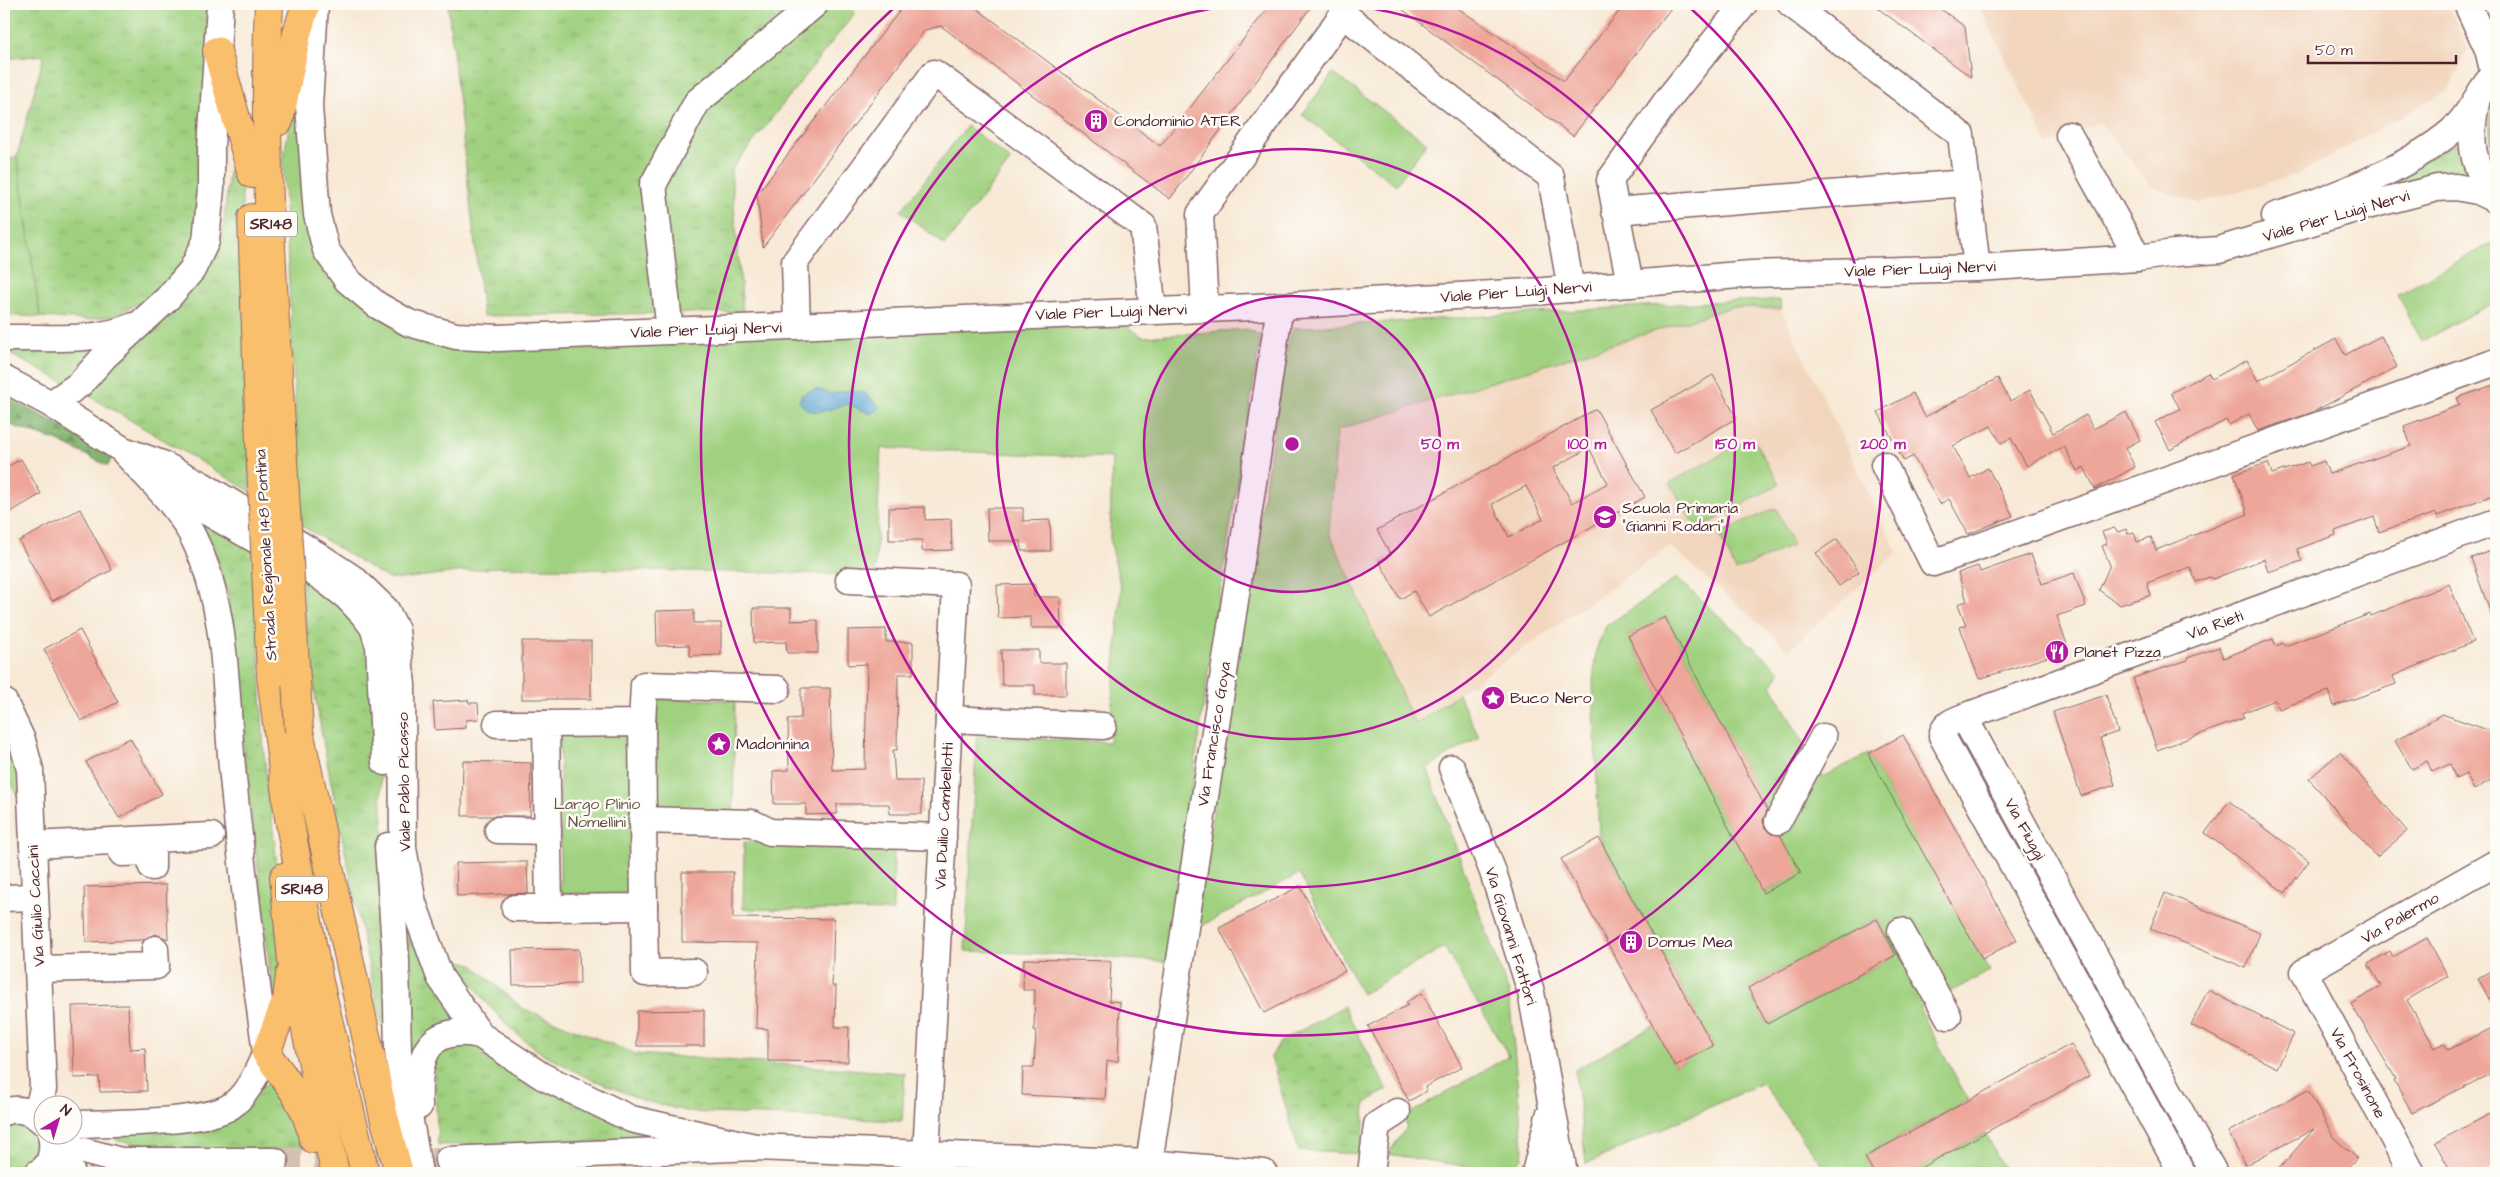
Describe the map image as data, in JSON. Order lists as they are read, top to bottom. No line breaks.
{"streets":{"main road":["SR148","Strada Regionale 148 Pontina"],"street":["Viale Pier Luigi Nervi","Via Rieti","Via Francisco Goya","Viale Pablo Picasso","Via Duilio Cambellotti","Via Fiuggi","Via Giulio Caccini","Via Palermo","Via Giovanni Fattori","Via Frosinone"]},"crossings":[["Viale Pier Luigi Nervi","Via Francisco Goya"],["Via Rieti","Via Fiuggi"],["Via Francisco Goya","Viale Pablo Picasso"],["Viale Pablo Picasso","Via Duilio Cambellotti"],["Via Palermo","Via Frosinone"]],"parks":["Largo Plinio Nomellini"],"places":{"building":["Condominio ATER","Domus Mea"],"school or university":["Scuola Primaria \"Gianni Rodari\""],"restaurant":["Planet Pizza"],"place":["Buco Nero","Madonnina"]},"scale_bar":"50 m","north":"top right","rings":["50 m","100 m","150 m","200 m"]}
